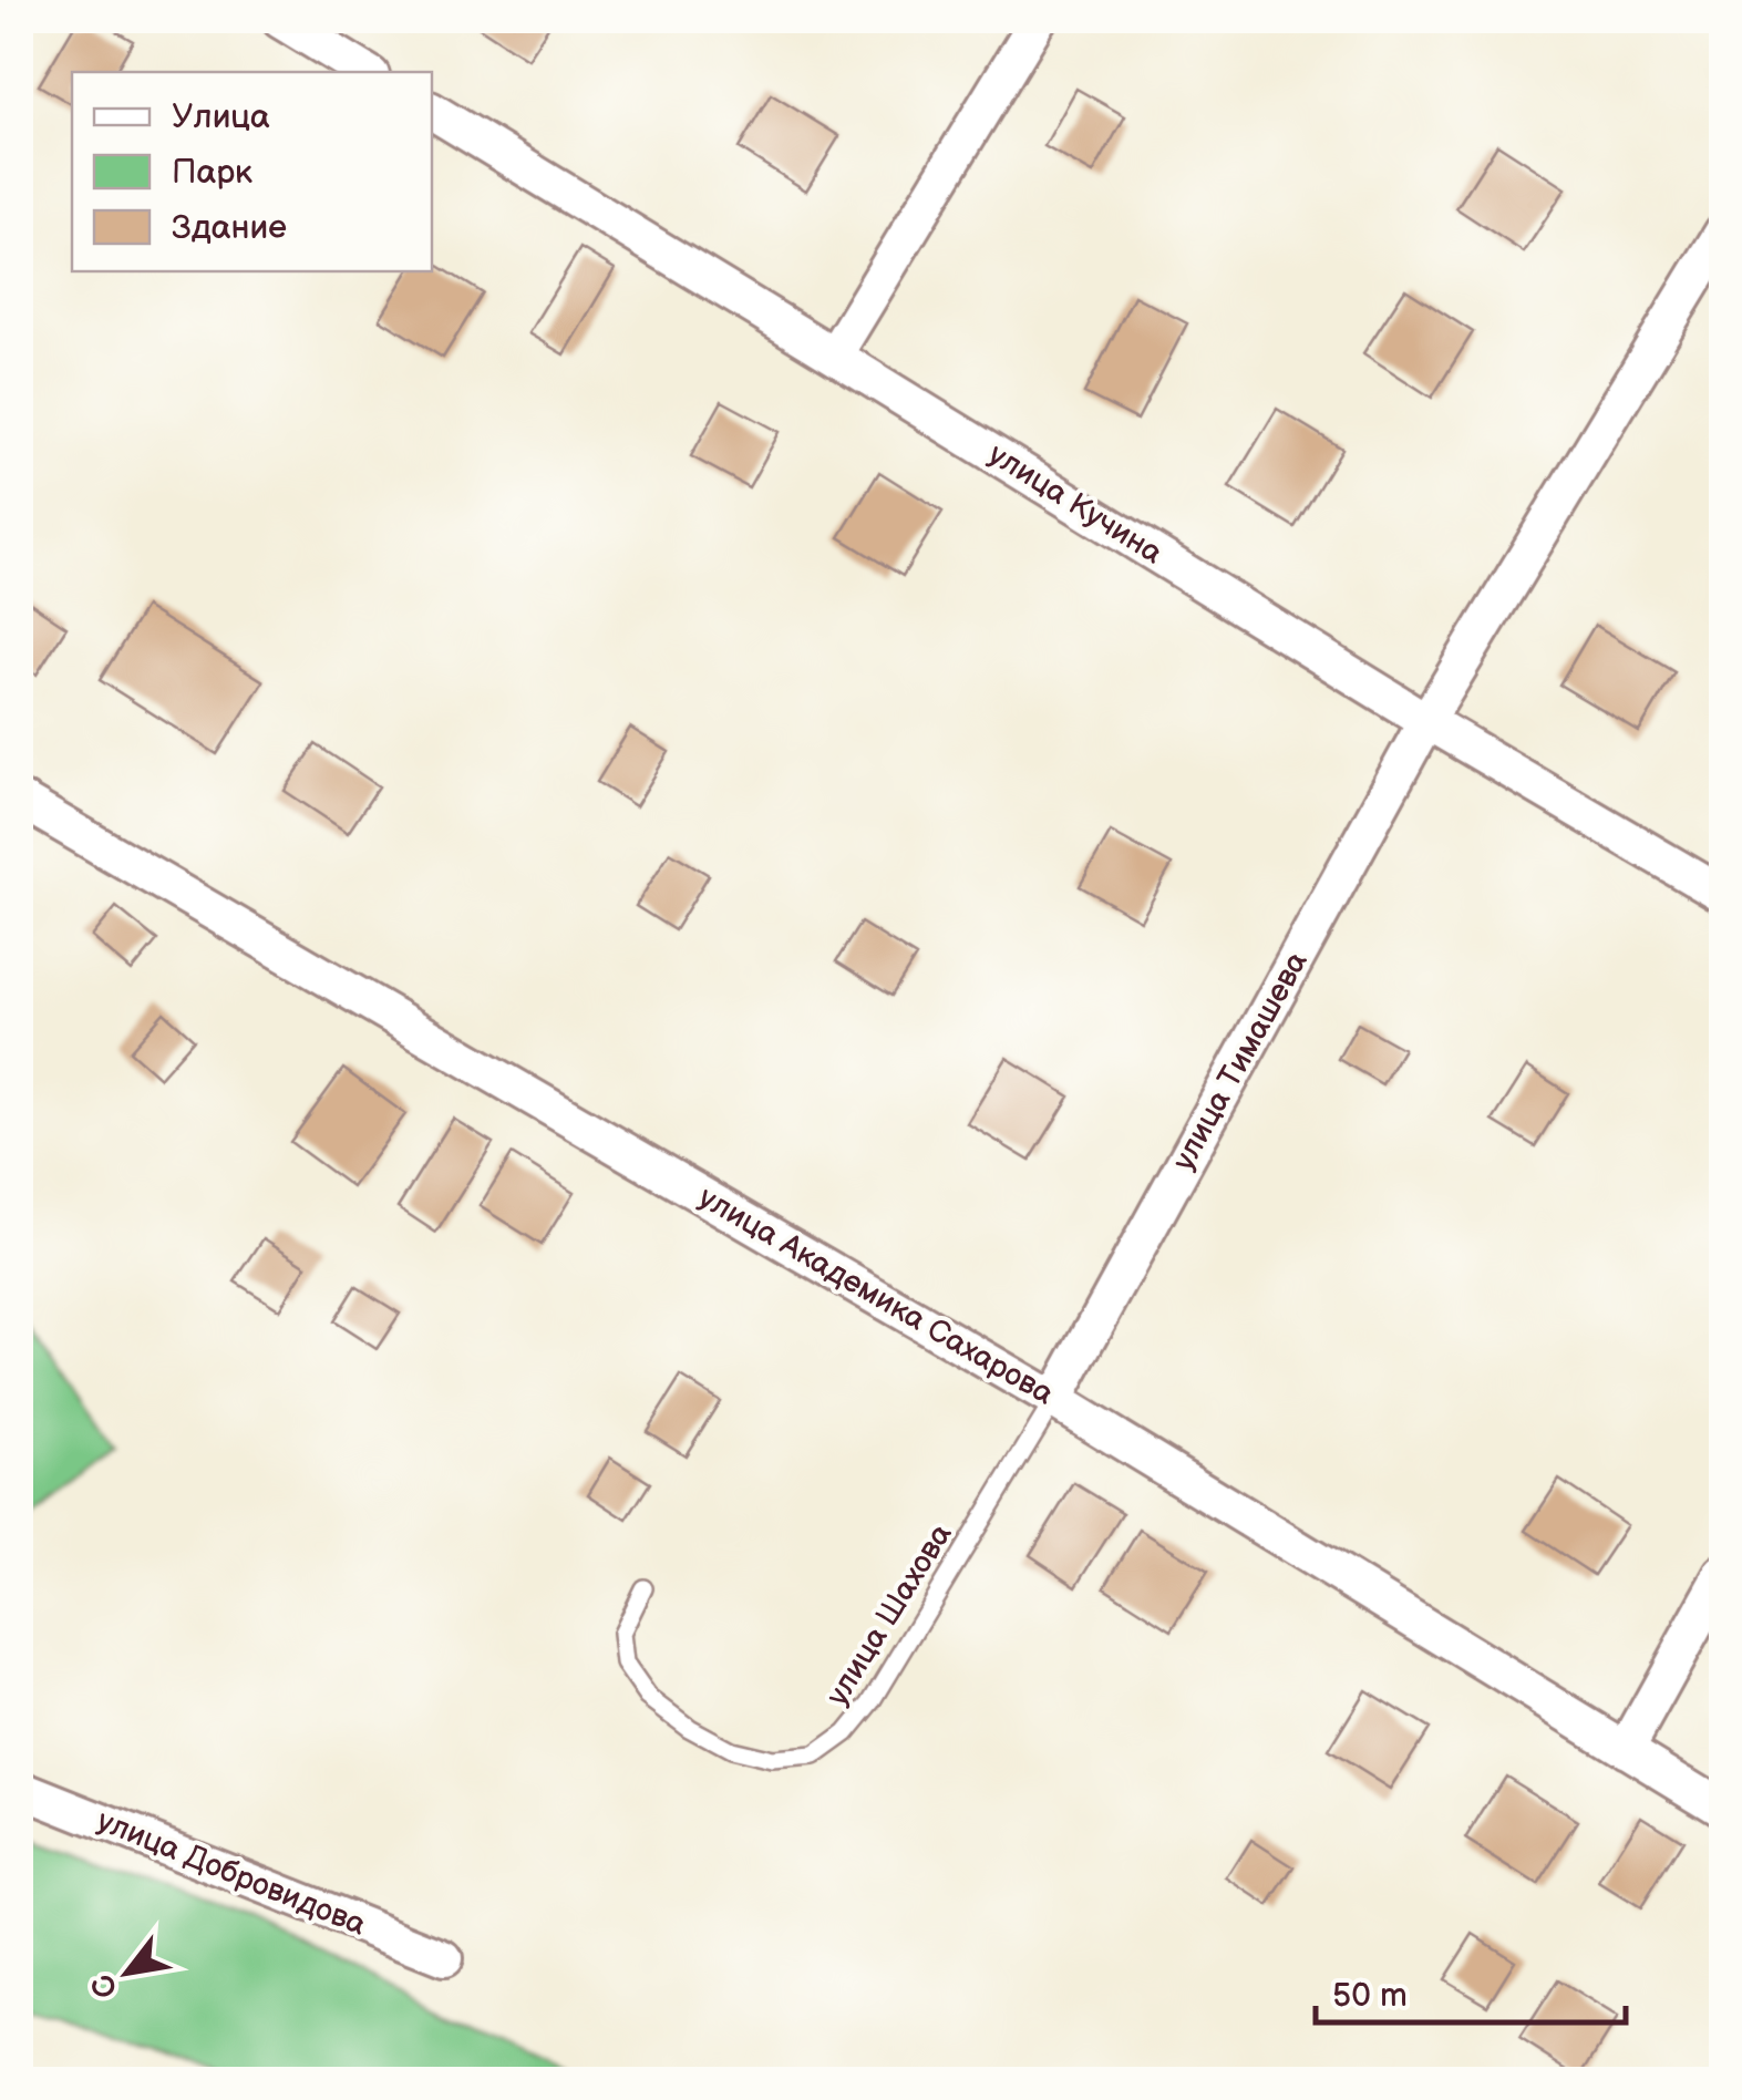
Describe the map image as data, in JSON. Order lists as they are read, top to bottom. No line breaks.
{"streets":{"street":["улица Кучина","улица Тимашева","улица Академика Сахарова","улица Добровидова"],"lane":["улица Шахова"]},"crossings":[["улица Кучина","улица Тимашева"],["улица Тимашева","улица Академика Сахарова"],["улица Тимашева","улица Шахова"],["улица Академика Сахарова","улица Шахова"]],"legend":["Улица","Парк","Здание"],"scale_bar":"50 m","north":"bottom left"}
